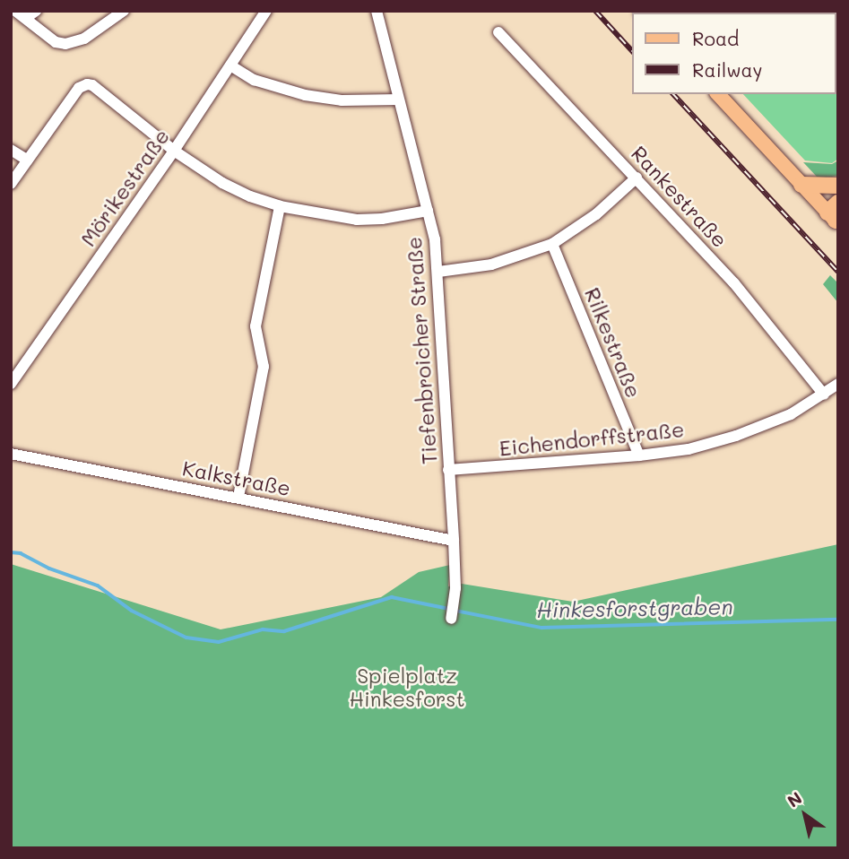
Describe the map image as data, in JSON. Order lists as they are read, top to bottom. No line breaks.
{"streets":{"street":["Mörikestraße","Rankestraße","Rilkestraße","Tiefenbroicher Straße","Eichendorffstraße","Kalkstraße"]},"crossings":[["Rankestraße","Eichendorffstraße"],["Rilkestraße","Eichendorffstraße"],["Tiefenbroicher Straße","Eichendorffstraße"],["Tiefenbroicher Straße","Kalkstraße"]],"water":["Hinkesforstgraben"],"parks":["Spielplatz Hinkesforst"],"legend":["Road","Railway"],"north":"top left"}
